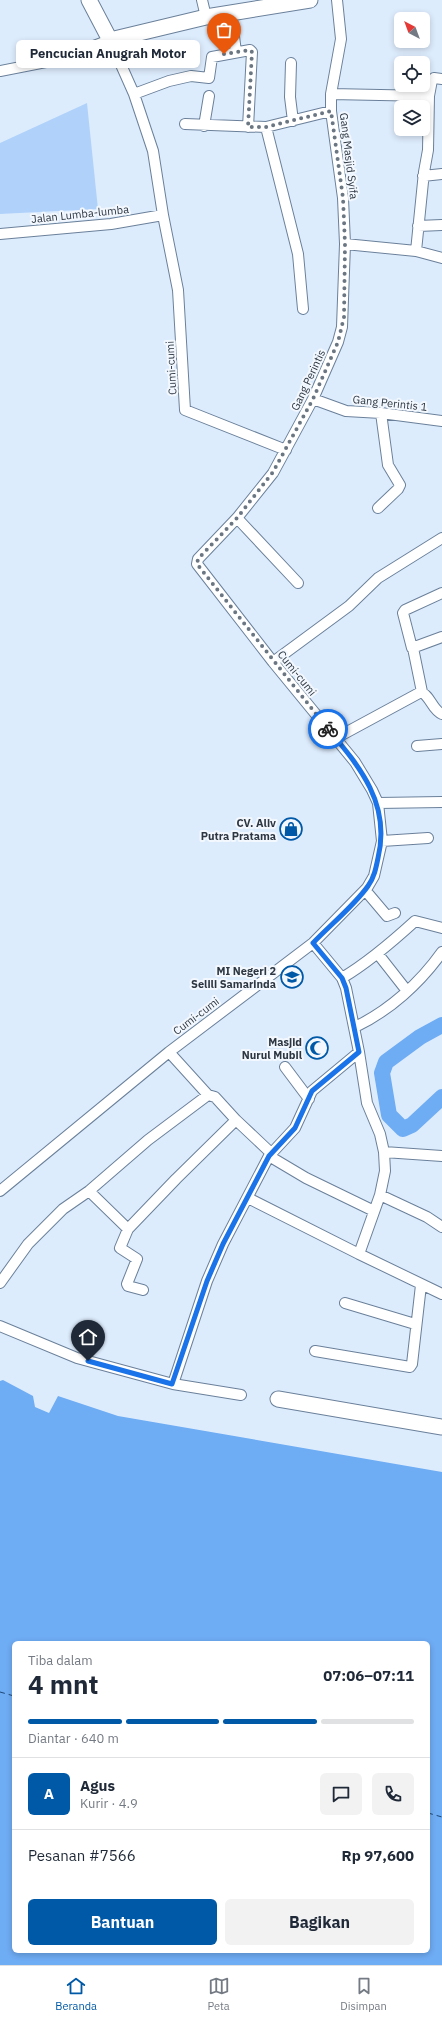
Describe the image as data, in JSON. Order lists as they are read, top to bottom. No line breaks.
{"streets":{"street":["Gang Masjid Syifa","Jalan Lumba-lumba","Cumi-cumi","Gang Perintis","Gang Perintis 1"]},"crossings":[["Gang Masjid Syifa","Gang Perintis"],["Jalan Lumba-lumba","Cumi-cumi"],["Cumi-cumi","Gang Perintis"],["Gang Perintis","Gang Perintis 1"]],"places":{"other":["Pencucian Anugrah Motor"],"shop":["CV. Aliv Putra Pratama"],"school or university":["MI Negeri 2 Selili Samarinda"],"mosque":["Masjid Nurul Mubil"]},"north":"top left","page":{"bubble":"Pencucian Anugrah Motor","heading":["4 mnt","Tiba dalam","07:06–07:11"],"panel":["Agus","Kurir · 4.9","Pesanan #7566","Rp 97,600"],"bar":"Diantar · 640 m","round":"A","buttons":["Bantuan","Bagikan"],"tabs":["Beranda","Peta","Disimpan"]}}
